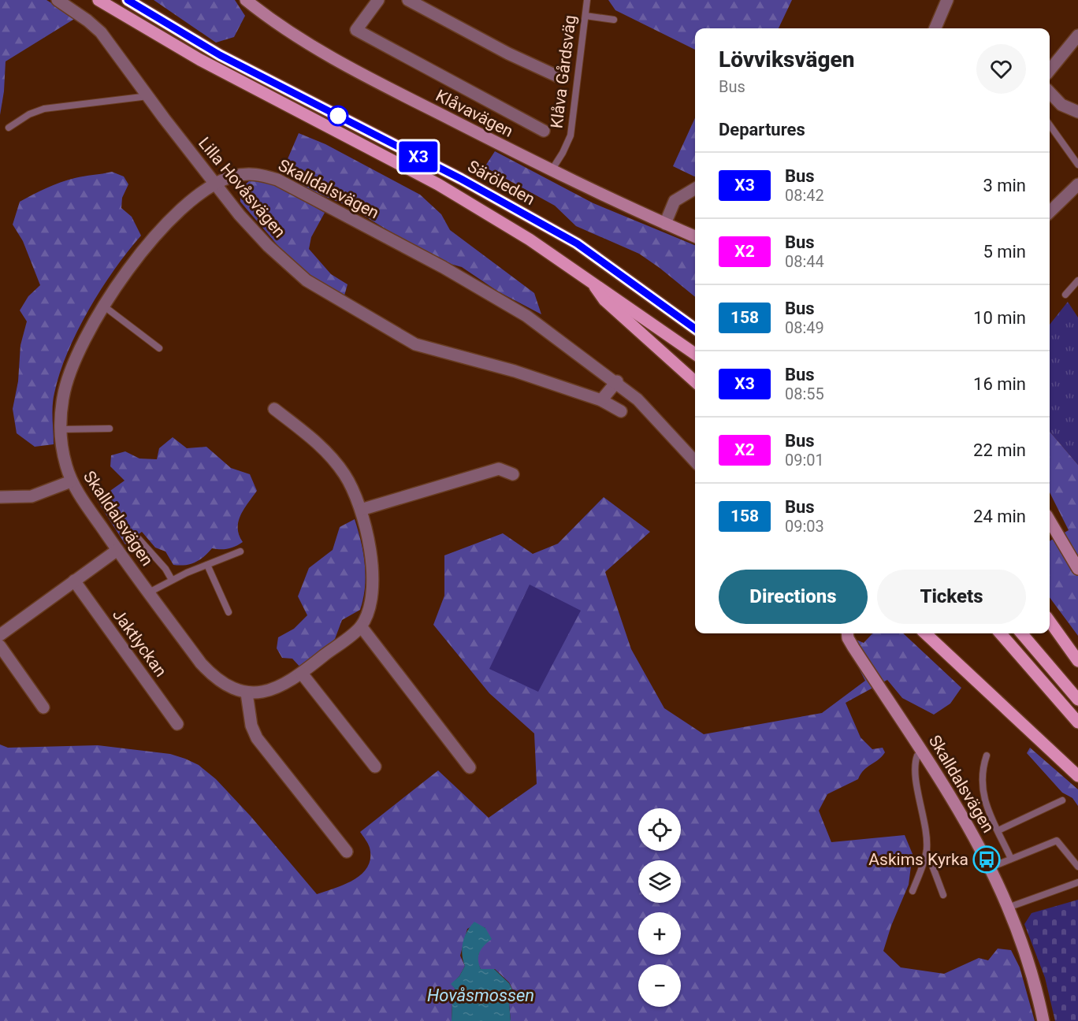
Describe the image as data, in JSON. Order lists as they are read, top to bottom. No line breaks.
{"streets":{"main road":["Säröleden"],"street":["Klåvavägen","Lilla Hovåsvägen","Skalldalsvägen","Jaktlyckan"],"lane":["Klåva Gårdsväg"]},"crossings":[["Klåva Gårdsväg","Klåvavägen"],["Lilla Hovåsvägen","Skalldalsvägen"]],"water":["Hovåsmossen"],"places":{"bus stop":["Askims Kyrka"]},"lines":["bus line X3"],"page":{"on_map":"X3","heading":[["Lövviksvägen","Bus"],"Departures"],"list":[{"mark":"X3","name":"Bus","note":"08:42","value":"3 min"},{"mark":"X2","name":"Bus","note":"08:44","value":"5 min"},{"mark":"158","name":"Bus","note":"08:49","value":"10 min"},{"mark":"X3","name":"Bus","note":"08:55","value":"16 min"},{"mark":"X2","name":"Bus","note":"09:01","value":"22 min"},{"mark":"158","name":"Bus","note":"09:03","value":"24 min"}],"buttons":["Directions","Tickets"],"map_buttons":["+","−"]}}
